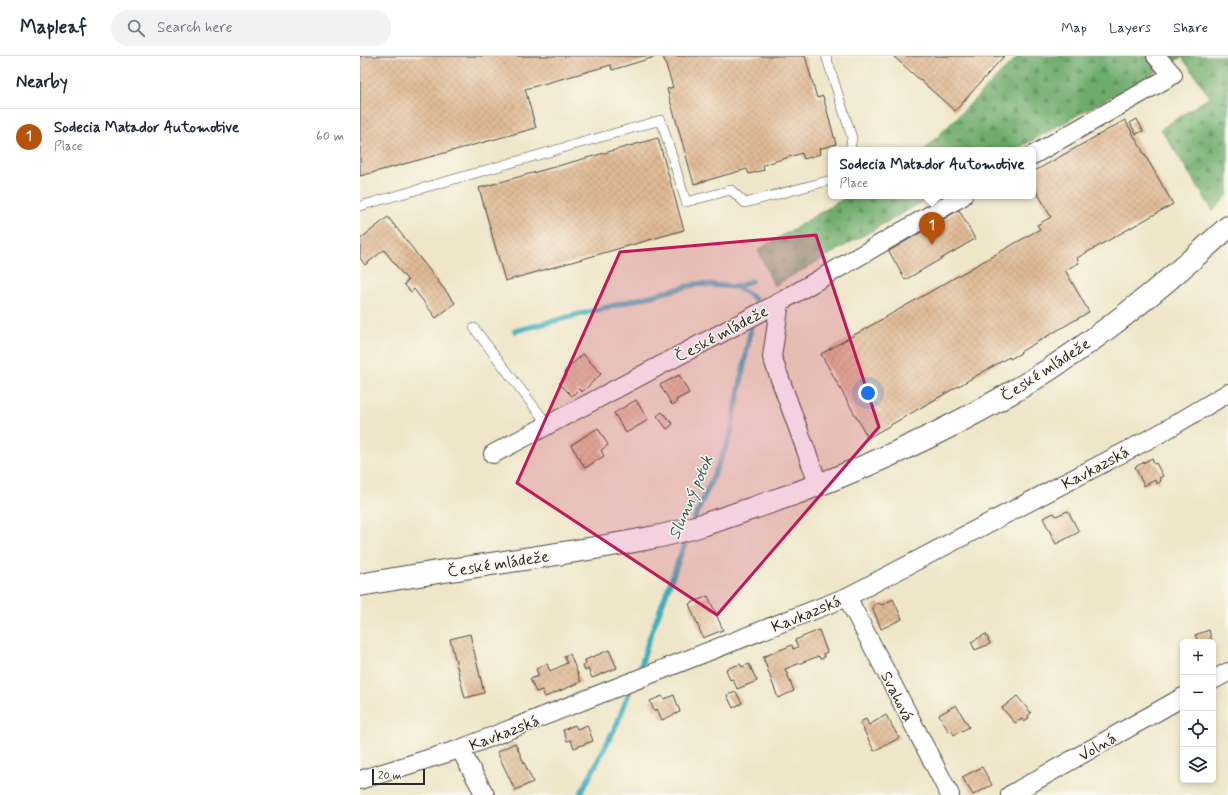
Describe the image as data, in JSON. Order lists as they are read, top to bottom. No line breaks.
{"streets":{"street":["České mládeže","Kavkazská","Svahová","Volná"]},"crossings":[["Kavkazská","Svahová"]],"water":["Slunný potok"],"scale_bar":"20 m","page":{"header":"Mapleaf","search":"Search here","nav":["Map","Layers","Share"],"heading":"Nearby","list":[{"mark":"1","name":"Sodecia Matador Automotive","note":"Place","value":"60 m"}],"popup":["Sodecia Matador Automotive","Place"],"pins":"1","map_buttons":["+","−"],"scale":"20 m"}}
